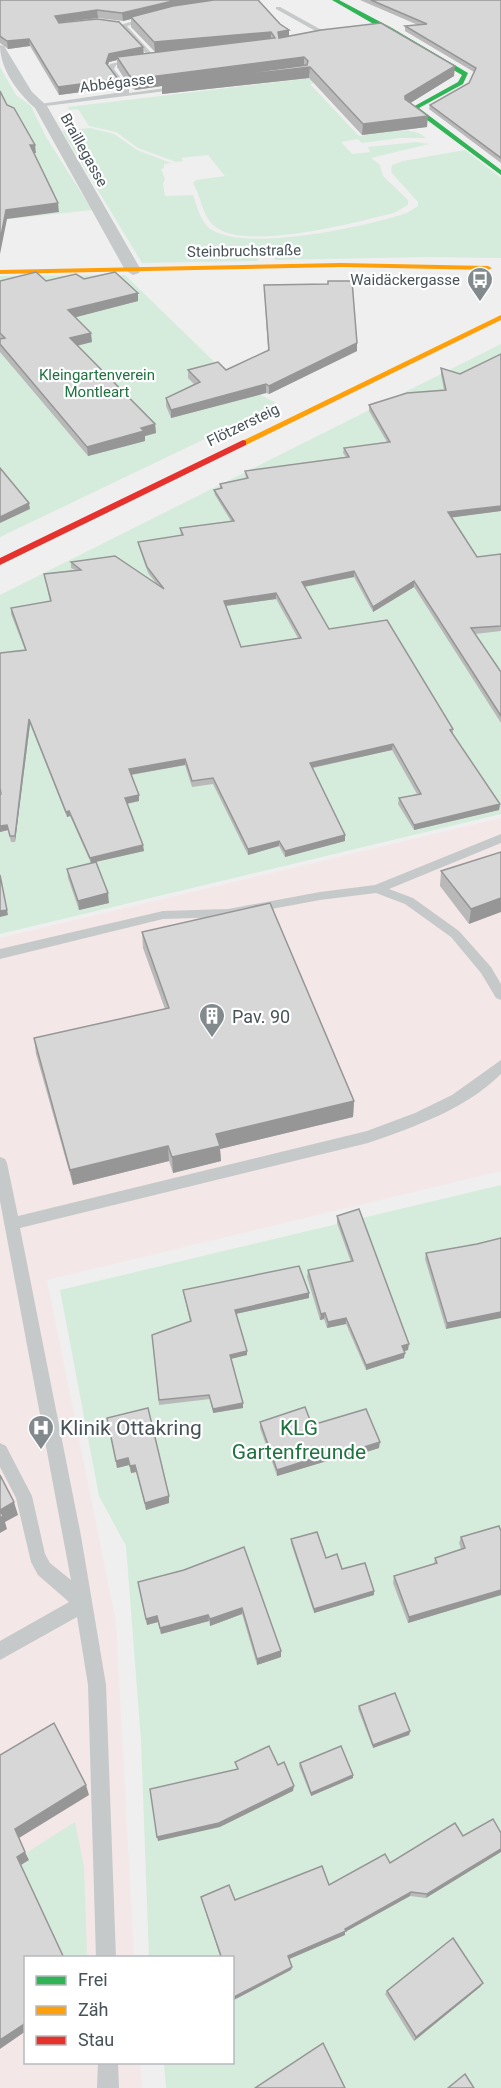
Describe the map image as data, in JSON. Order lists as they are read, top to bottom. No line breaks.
{"streets":{"street":["Braillegasse","Steinbruchstraße","Flötzersteig"],"lane":["Abbégasse"]},"crossings":[["Abbégasse","Braillegasse"],["Braillegasse","Steinbruchstraße"]],"parks":["Kleingartenverein Montleart","KLG Gartenfreunde"],"places":{"bus stop":["Waidäckergasse"],"building":["Pav. 90"],"hospital":["Klinik Ottakring"]},"legend":["Frei","Zäh","Stau"]}
